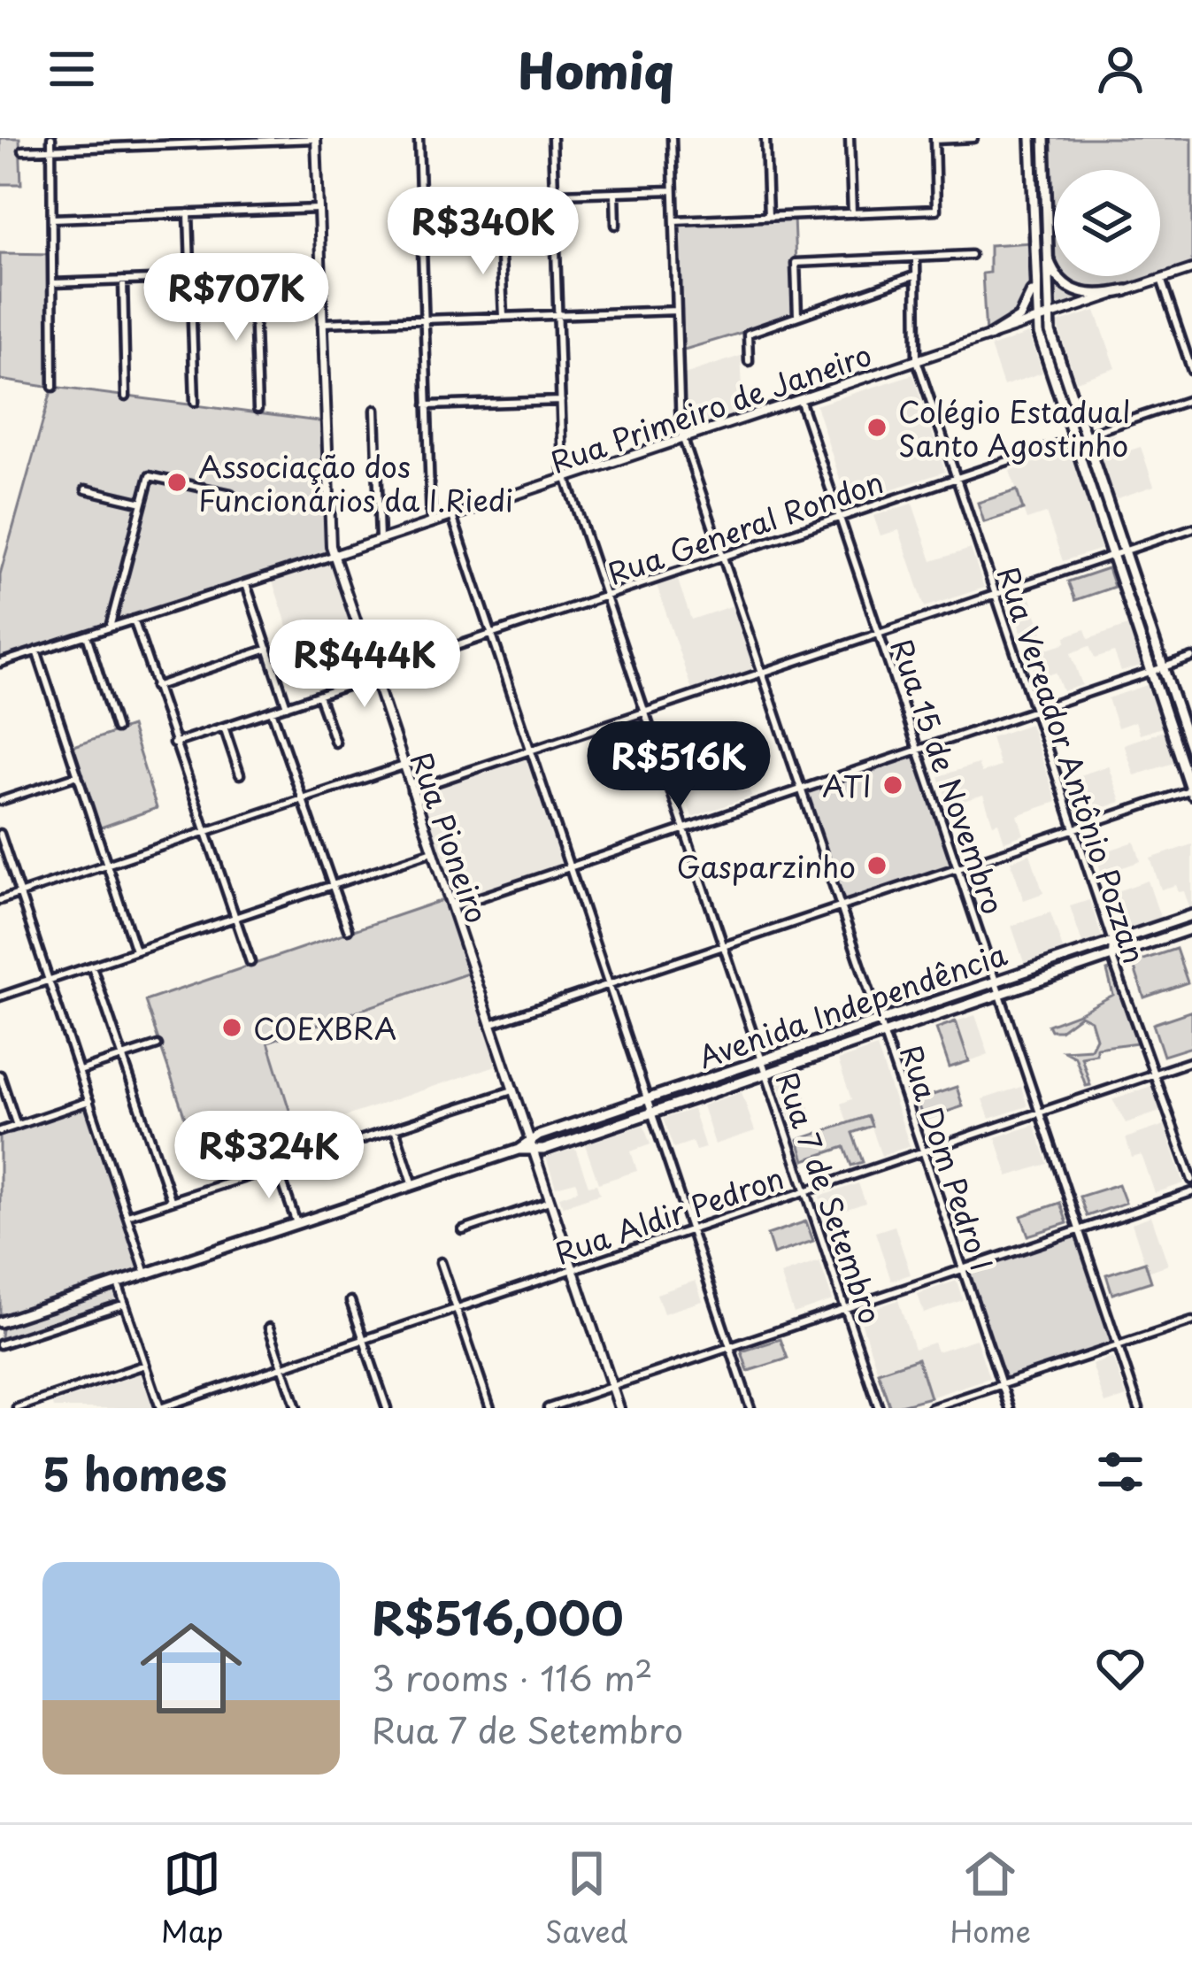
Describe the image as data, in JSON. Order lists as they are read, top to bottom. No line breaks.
{"streets":{"main road":["Avenida Independência"],"street":["Rua Primeiro de Janeiro","Rua General Rondon","Rua Vereador Antônio Pozzan","Rua 15 de Novembro","Rua Pioneiro","Rua Dom Pedro I","Rua 7 de Setembro","Rua Aldir Pedron"]},"crossings":[["Rua Primeiro de Janeiro","Rua Vereador Antônio Pozzan"],["Rua Primeiro de Janeiro","Rua 15 de Novembro"],["Rua Primeiro de Janeiro","Rua Pioneiro"],["Rua Primeiro de Janeiro","Rua Dom Pedro I"],["Rua Primeiro de Janeiro","Rua 7 de Setembro"],["Rua General Rondon","Rua Vereador Antônio Pozzan"],["Rua General Rondon","Rua 15 de Novembro"],["Rua General Rondon","Rua Pioneiro"],["Rua General Rondon","Rua Dom Pedro I"],["Rua General Rondon","Rua 7 de Setembro"],["Rua Vereador Antônio Pozzan","Avenida Independência"],["Rua Vereador Antônio Pozzan","Rua Aldir Pedron"],["Rua 15 de Novembro","Avenida Independência"],["Rua 15 de Novembro","Rua Aldir Pedron"],["Rua Pioneiro","Avenida Independência"],["Rua Pioneiro","Rua Aldir Pedron"],["Avenida Independência","Rua Dom Pedro I"],["Avenida Independência","Rua 7 de Setembro"],["Rua Dom Pedro I","Rua Aldir Pedron"],["Rua 7 de Setembro","Rua Aldir Pedron"]],"places":["Colégio Estadual Santo Agostinho","Associação dos Funcionários da I.Riedi","ATI","Gasparzinho","COEXBRA"],"page":{"header":"Homiq","price":["R$340K","R$707K","R$444K","R$516K","R$324K"],"heading":"5 homes","list":[{"name":"R$516,000","note":"3 rooms · 116 m² · Rua 7 de Setembro"}],"tabs":["Map","Saved","Home"]}}
